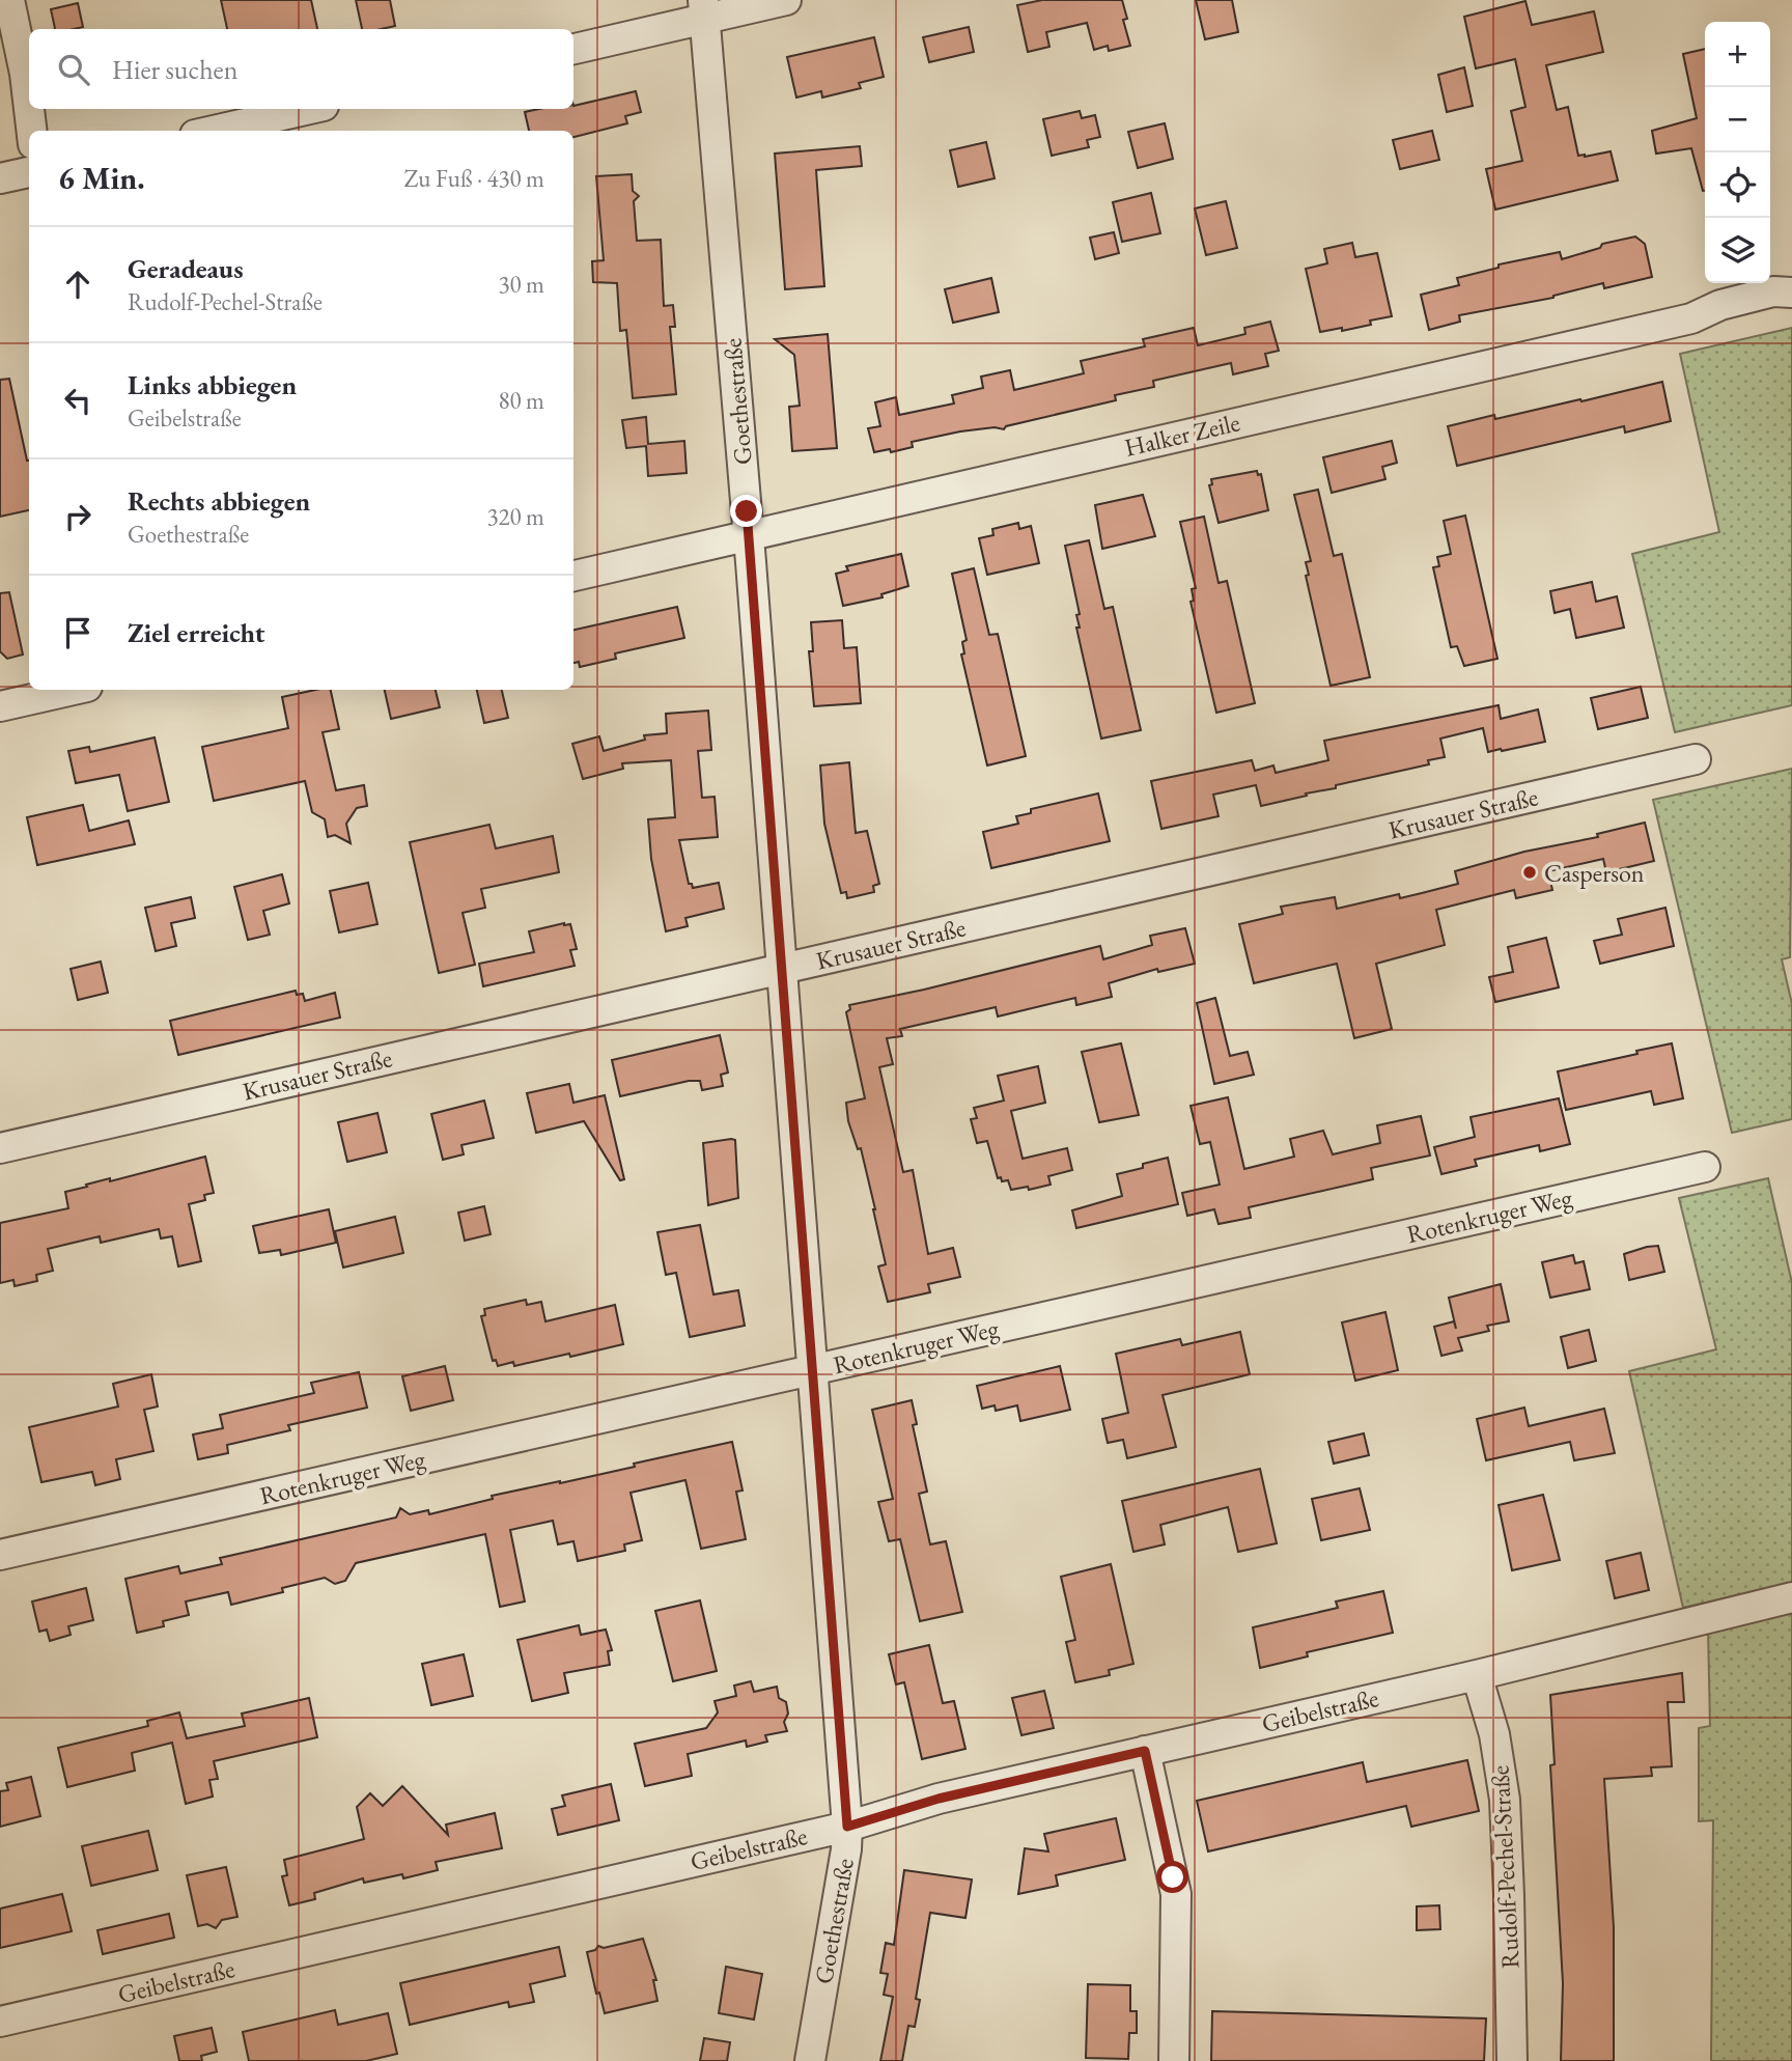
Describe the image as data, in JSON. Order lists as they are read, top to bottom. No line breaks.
{"streets":{"street":["Goethestraße","Halker Zeile","Krusauer Straße","Rotenkruger Weg","Geibelstraße","Rudolf-Pechel-Straße"]},"crossings":[["Goethestraße","Halker Zeile"],["Goethestraße","Krusauer Straße"],["Goethestraße","Rotenkruger Weg"],["Goethestraße","Geibelstraße"],["Geibelstraße","Rudolf-Pechel-Straße"]],"places":["Casperson"],"page":{"map_buttons":["+","−"],"search":"Hier suchen","heading":["6 Min.","Zu Fuß · 430 m"],"list":[["Geradeaus","Rudolf-Pechel-Straße","30 m"],["Links abbiegen","Geibelstraße","80 m"],["Rechts abbiegen","Goethestraße","320 m"],"Ziel erreicht"]}}
